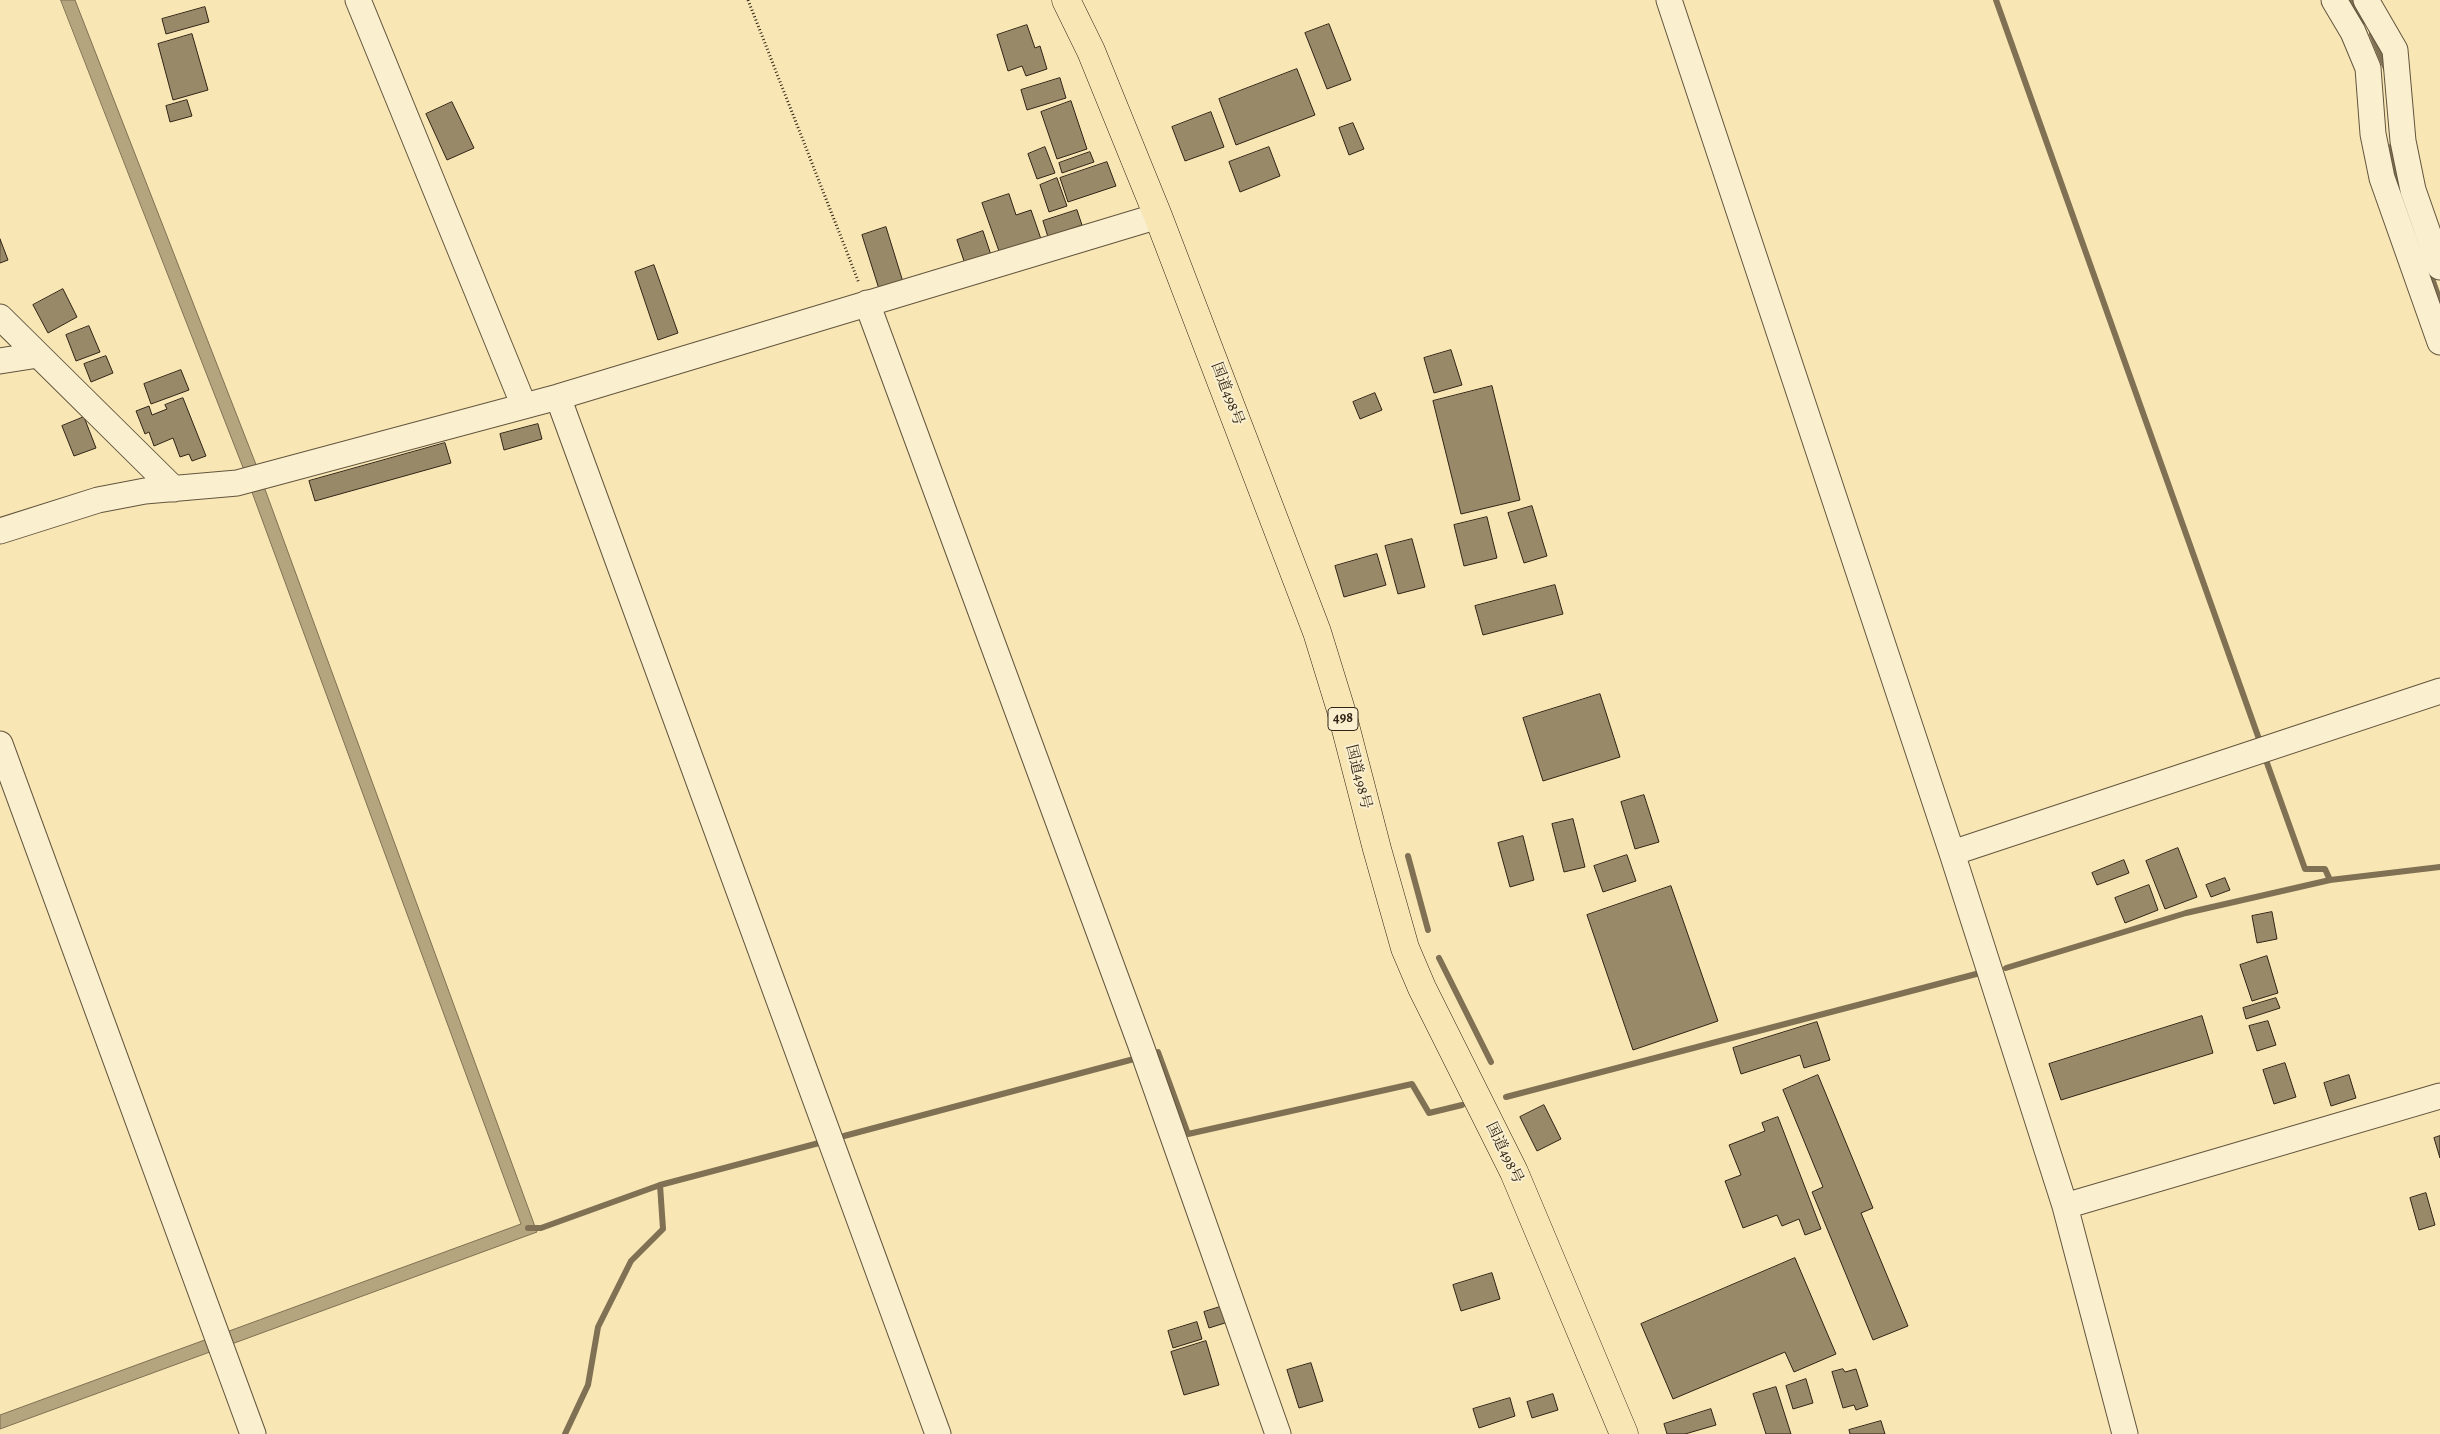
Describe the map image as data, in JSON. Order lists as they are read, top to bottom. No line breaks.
{"streets":{"highway":["国道498号","498"]}}
